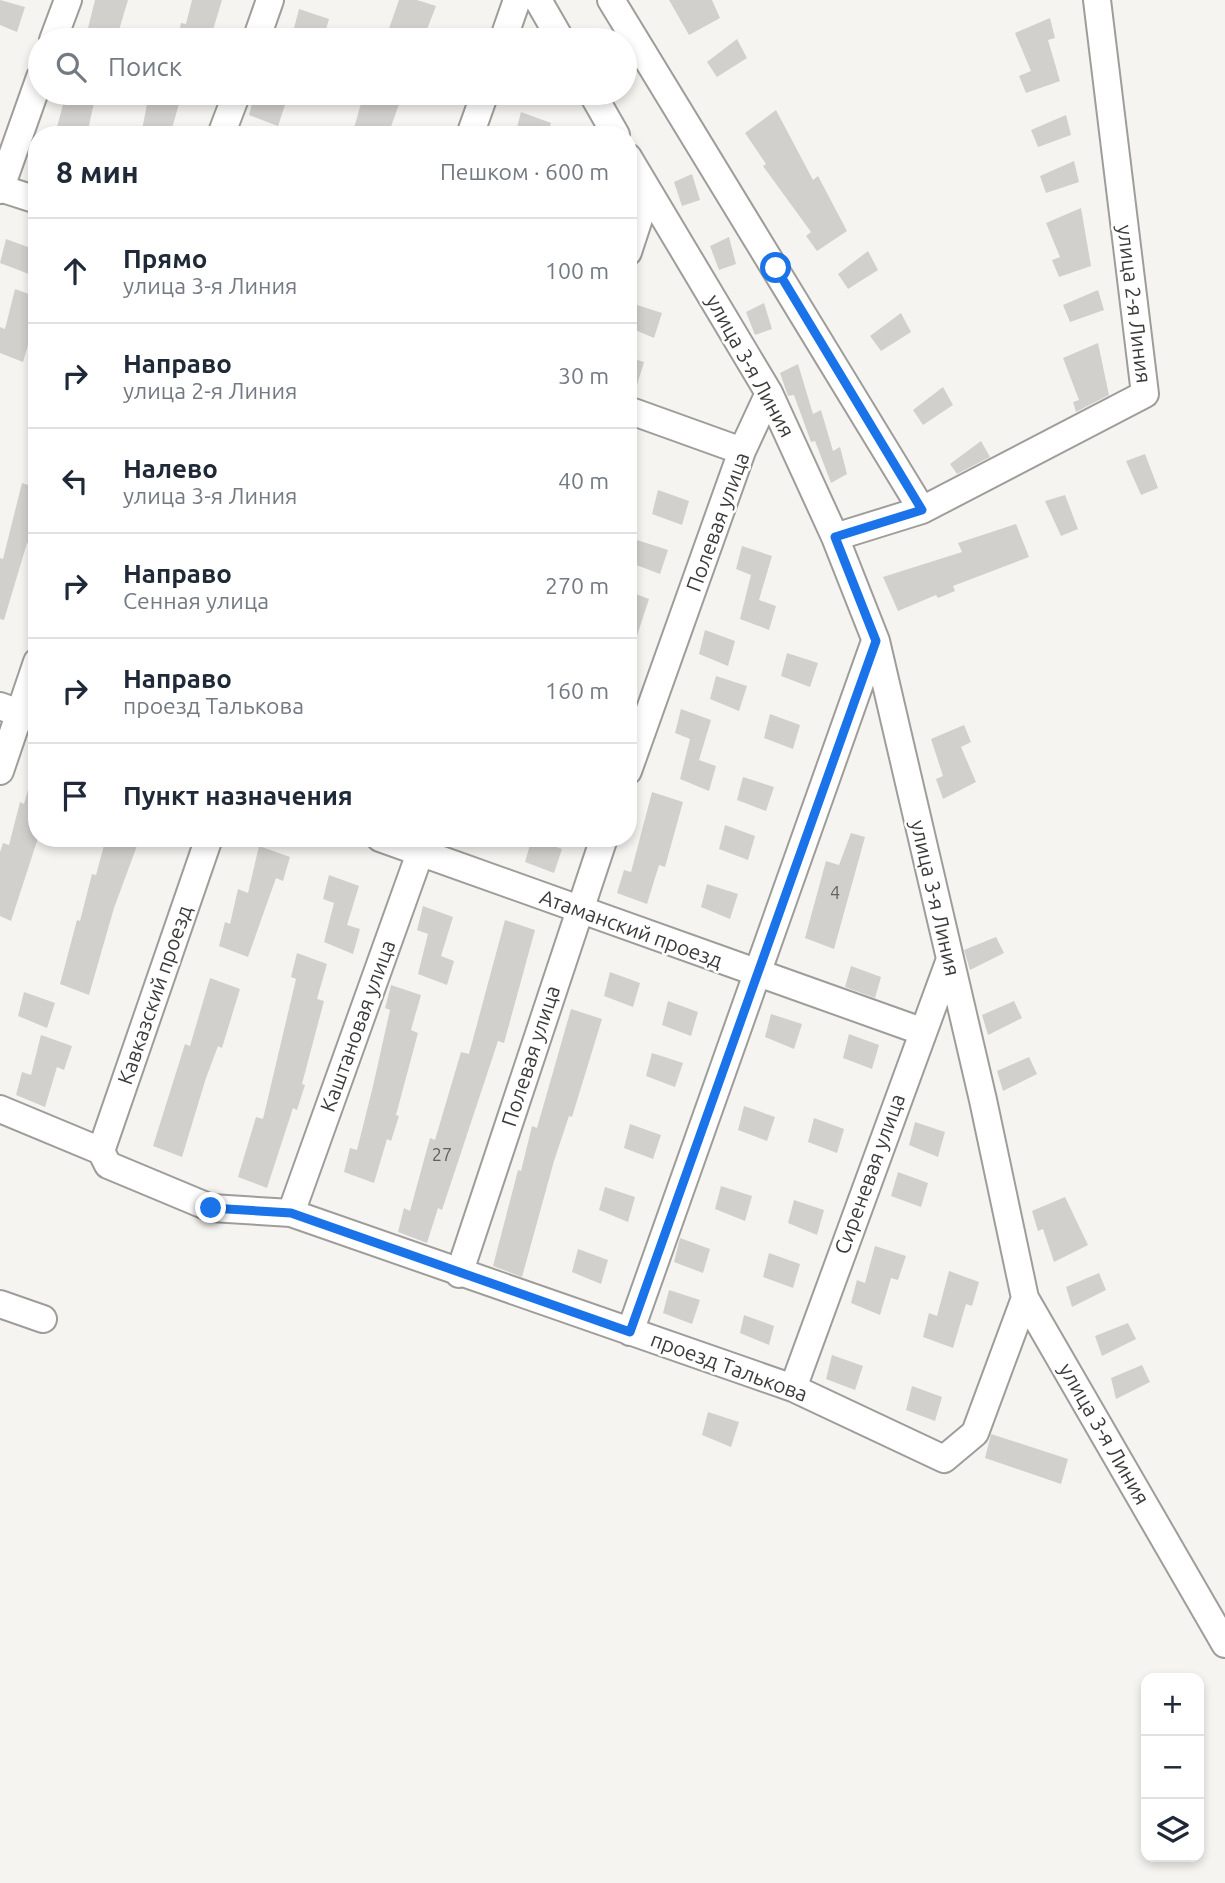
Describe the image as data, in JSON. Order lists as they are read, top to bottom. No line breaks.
{"streets":{"street":["улица 2-я Линия","улица 3-я Линия","Полевая улица","Атаманский проезд","Кавказский проезд","Каштановая улица","Сиреневая улица","проезд Талькова"]},"crossings":[["улица 2-я Линия","улица 3-я Линия"],["улица 3-я Линия","Полевая улица"],["улица 3-я Линия","Сиреневая улица"],["улица 3-я Линия","проезд Талькова"],["Полевая улица","Атаманский проезд"],["Полевая улица","проезд Талькова"],["Атаманский проезд","Сиреневая улица"],["Кавказский проезд","проезд Талькова"],["Каштановая улица","проезд Талькова"],["Сиреневая улица","проезд Талькова"]],"house_numbers":["4","27"],"page":{"search":"Поиск","heading":["8 мин","Пешком · 600 m"],"list":[["Прямо","улица 3-я Линия","100 m"],["Направо","улица 2-я Линия","30 m"],["Налево","улица 3-я Линия","40 m"],["Направо","Сенная улица","270 m"],["Направо","проезд Талькова","160 m"],"Пункт назначения"],"map_buttons":["+","−"]}}
